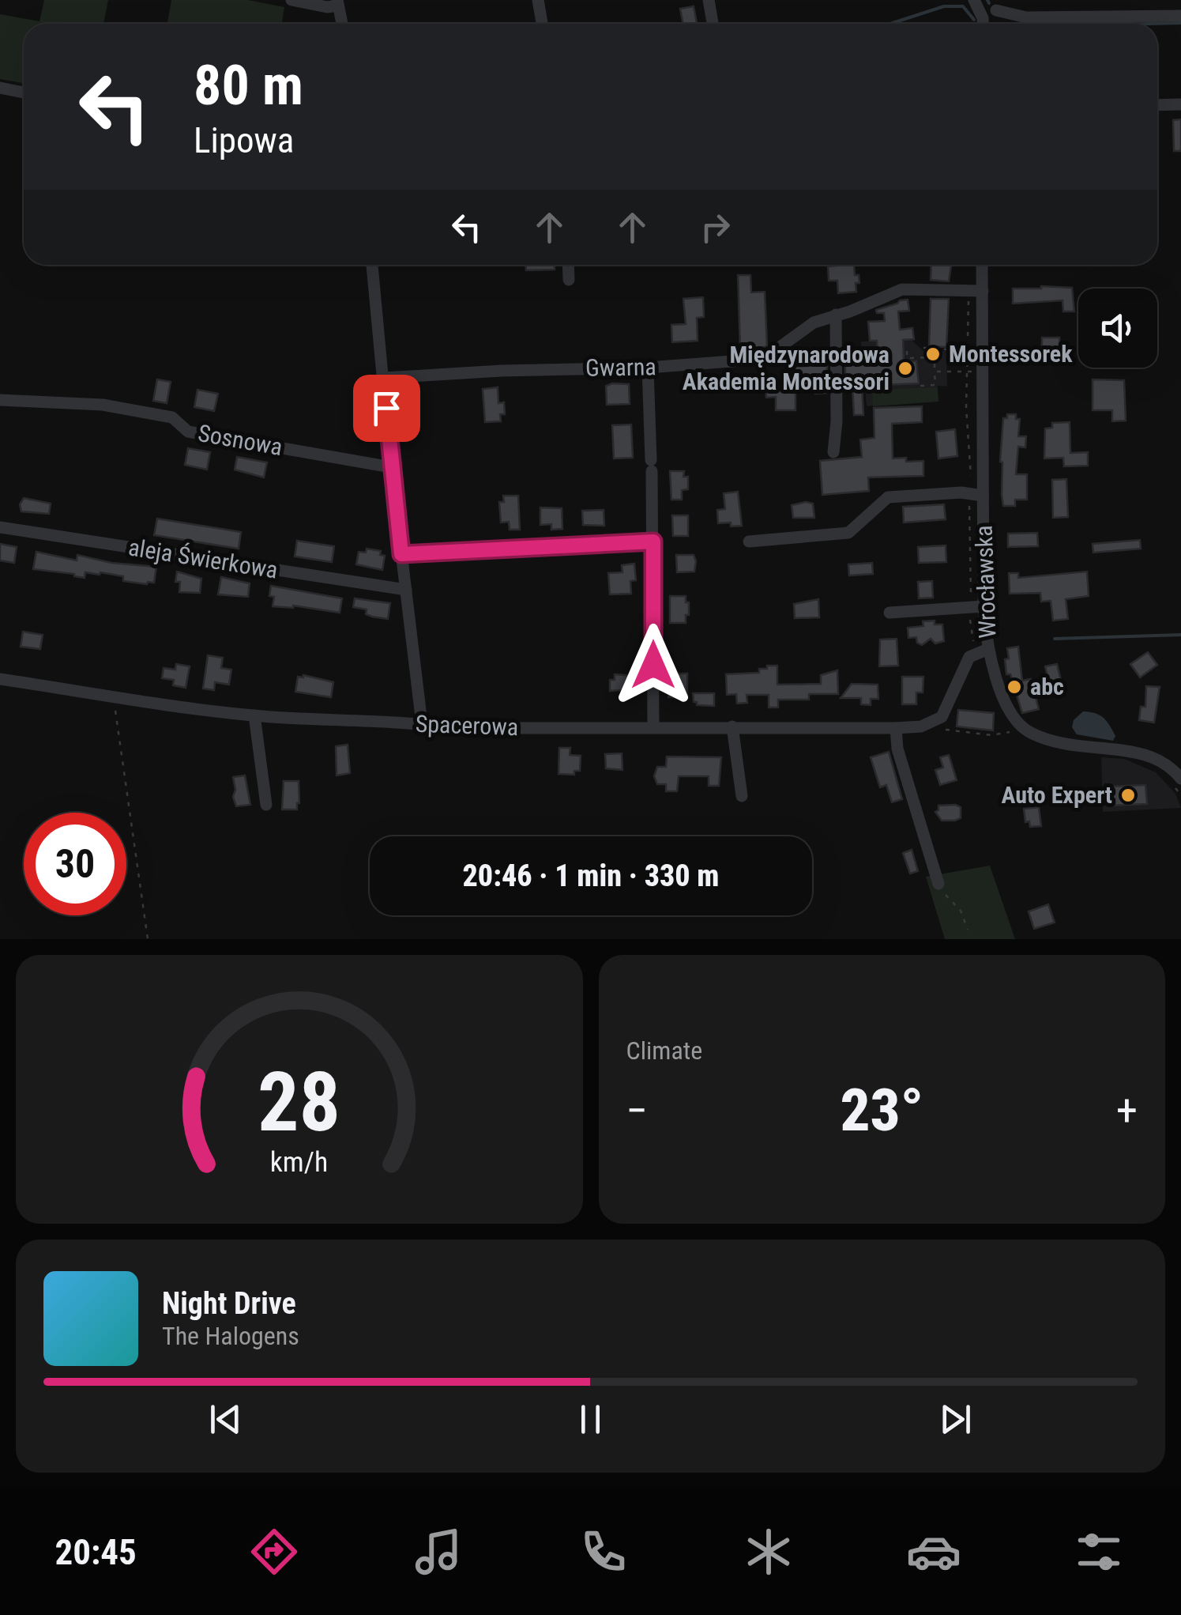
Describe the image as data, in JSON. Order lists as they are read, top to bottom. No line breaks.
{"streets":{"street":["Gwarna","Sosnowa","aleja Świerkowa","Wrocławska","Spacerowa"]},"crossings":[["Gwarna","Wrocławska"]],"places":["Montessorek","Międzynarodowa Akademia Montessori","abc","Auto Expert"],"page":{"turn":["80 m","Lipowa"],"limit":"30","trip":"20:46 · 1 min · 330 m","tile":"Climate","heat":["−","23°","+"],"song":["Night Drive","The Halogens"],"tabs":"20:45","gauge":["28","km/h"]}}
